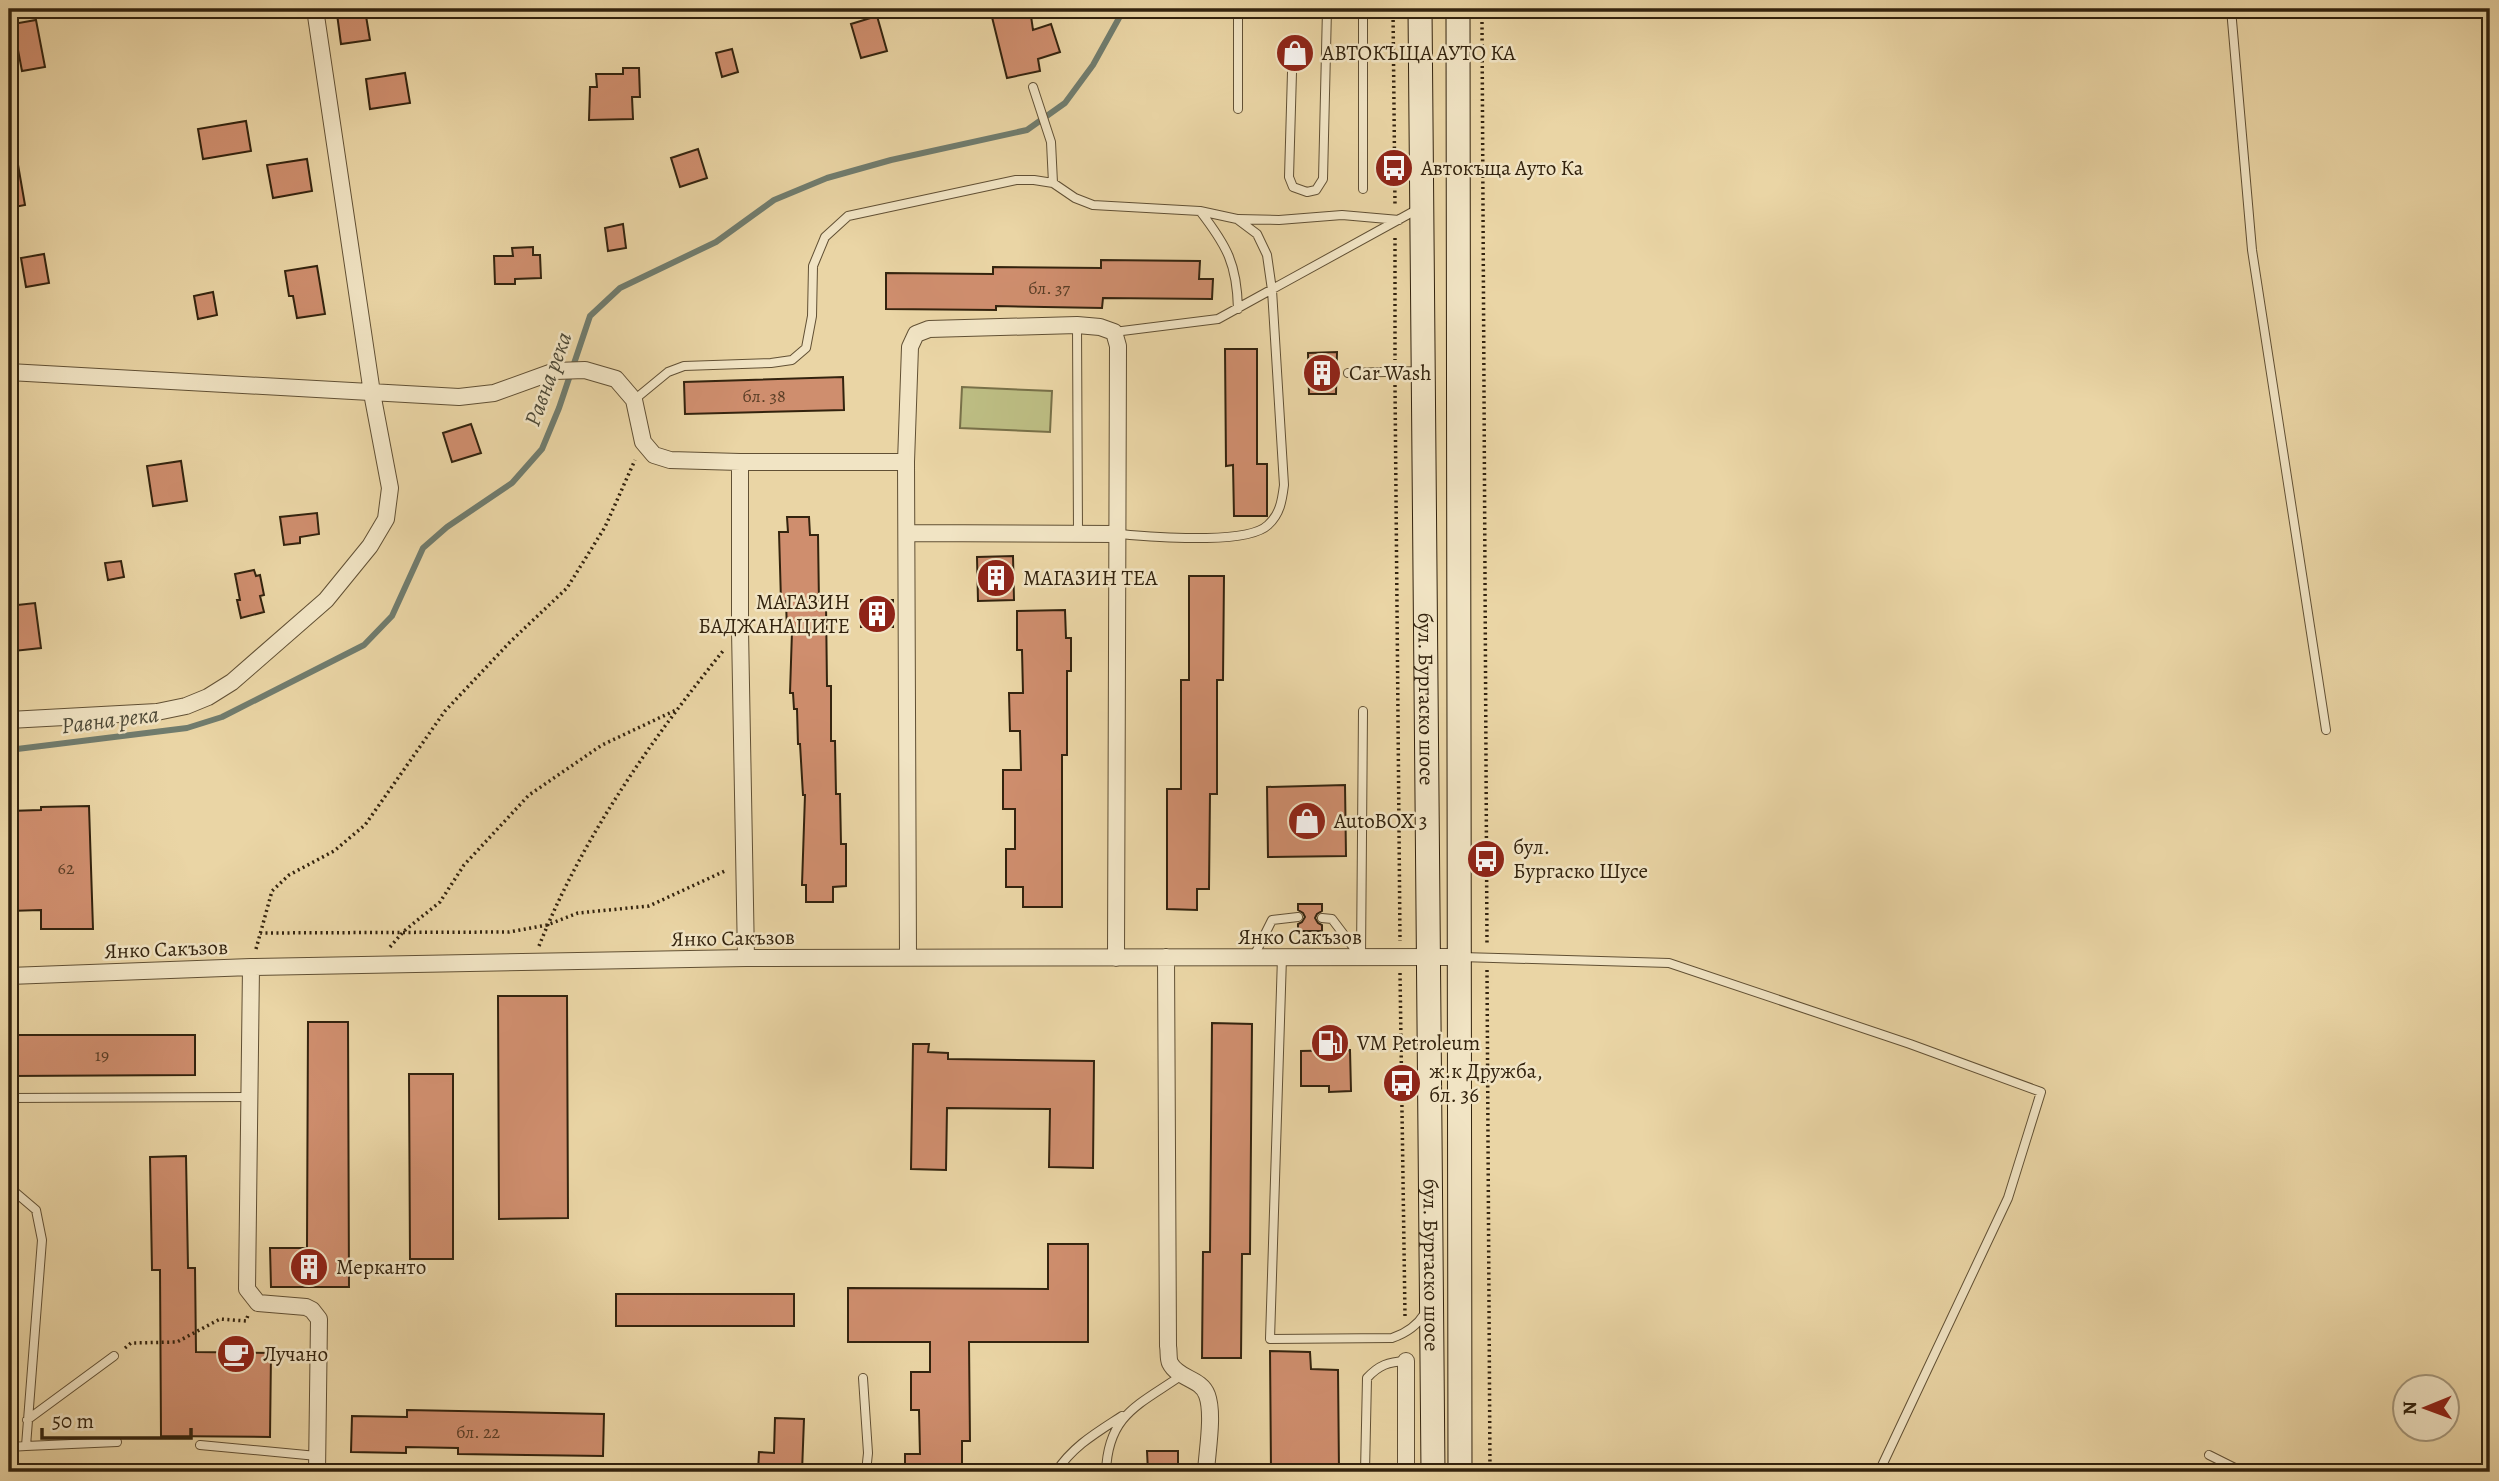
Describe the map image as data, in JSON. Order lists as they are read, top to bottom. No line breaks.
{"streets":{"main road":["бул. Бургаско шосе"],"street":["Янко Сакъзов"]},"crossings":[["бул. Бургаско шосе","Янко Сакъзов"]],"water":["Равна река"],"places":{"shop":["АВТОКЪЩА АУТО КА","AutoBOX 3"],"bus stop":["Автокъща Ауто Ка","бул. Бургаско Шусе","ж.к Дружба, бл. 36"],"building":["Car Wash","МАГАЗИН ТЕА","МАГАЗИН БАДЖАНАЦИТЕ","Мерканто"],"fuel station":["VM Petroleum"],"cafe":["Лучано"]},"house_numbers":["бл. 37","бл. 38","62","19","бл. 22"],"scale_bar":"50 m","north":"left"}
